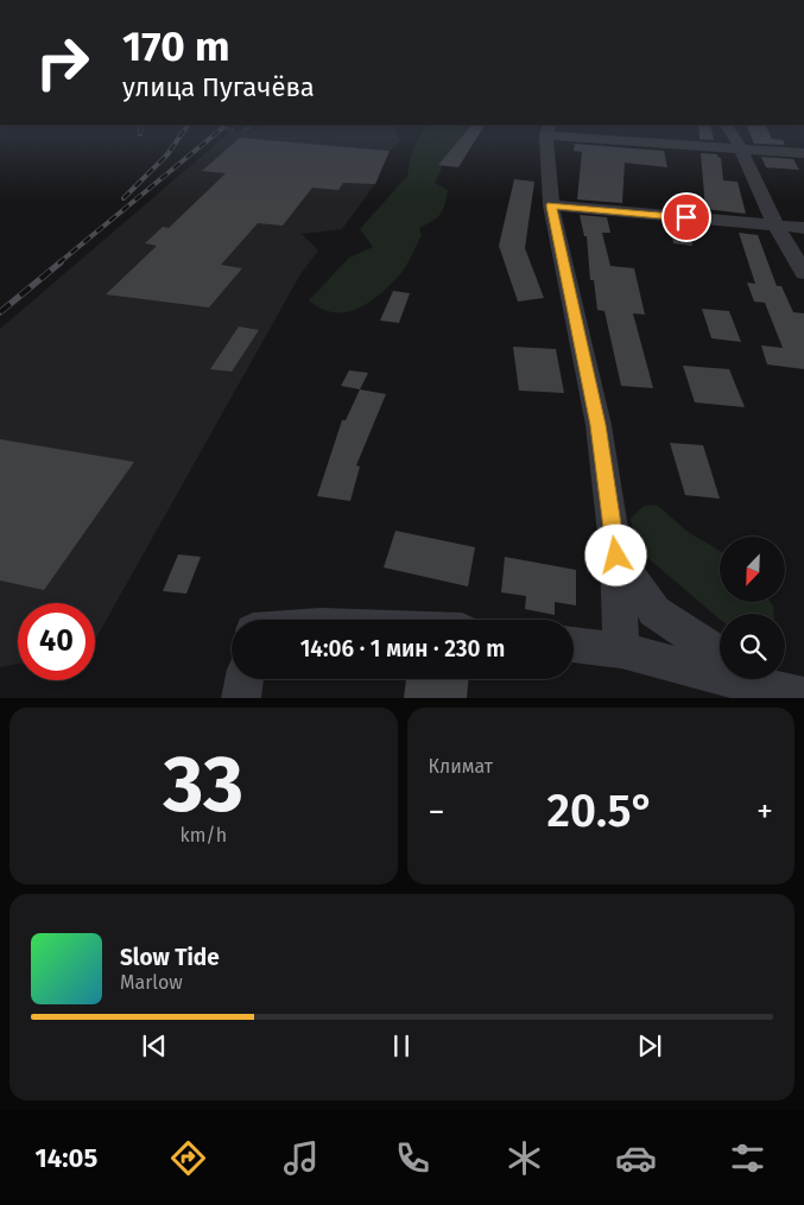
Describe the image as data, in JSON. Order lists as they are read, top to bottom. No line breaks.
{"north":"bottom left","page":{"turn":["170 m","улица Пугачёва"],"limit":"40","trip":"14:06 · 1 мин · 230 m","tile":[["33","km/h"],"Климат"],"heat":["−","20.5°","+"],"song":["Slow Tide","Marlow"],"tabs":"14:05"}}
